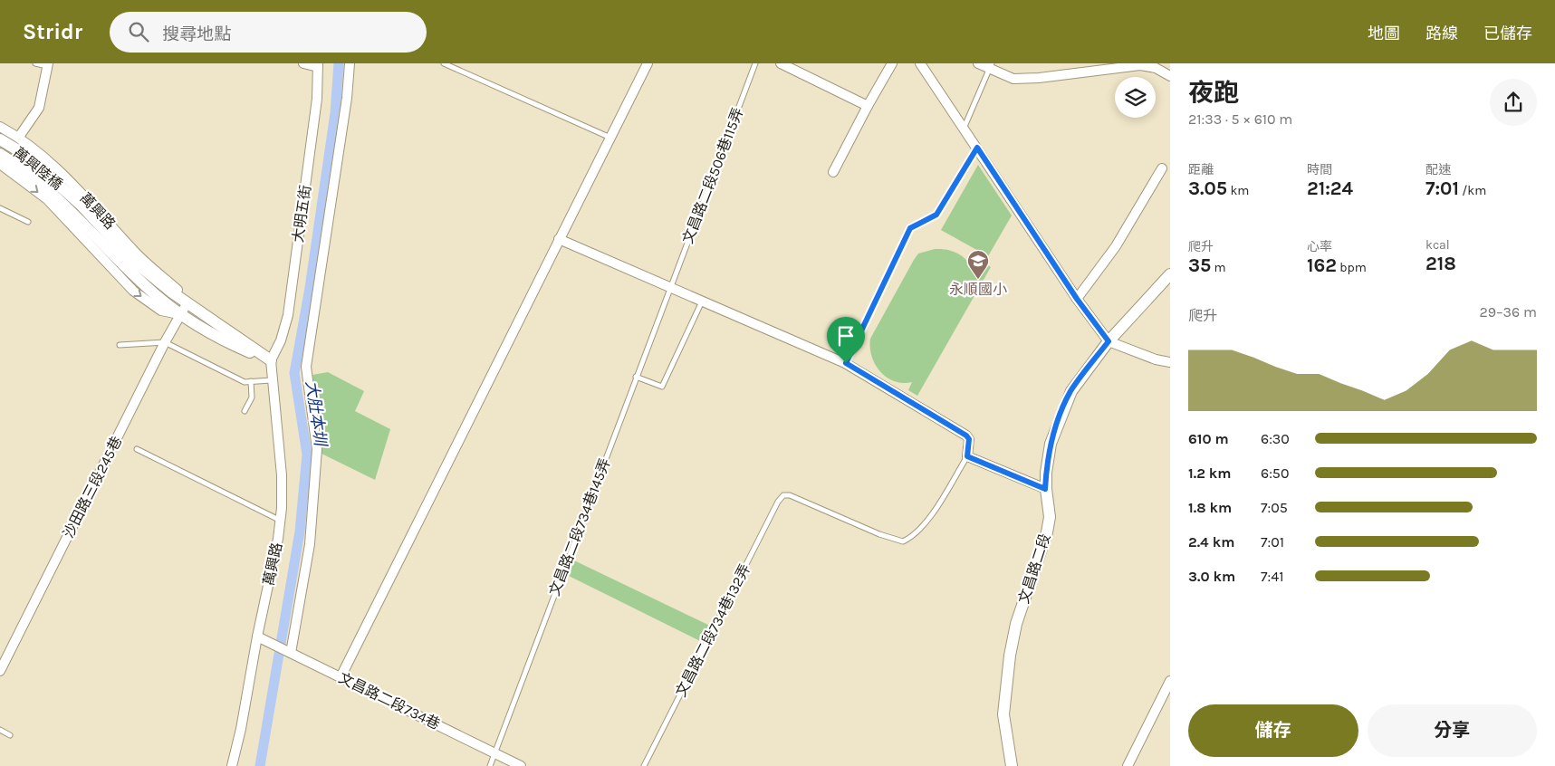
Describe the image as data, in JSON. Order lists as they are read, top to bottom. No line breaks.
{"streets":{"street":["萬興陸橋","萬興路","大明五街","沙田路三段245巷","文昌路二段","文昌路二段734巷"],"lane":["文昌路二段506巷115弄","文昌路二段734巷145弄","文昌路二段734巷132弄"]},"crossings":[["萬興陸橋","萬興路"],["文昌路二段506巷115弄","文昌路二段734巷145弄"],["萬興路","大明五街"],["萬興路","沙田路三段245巷"],["萬興路","文昌路二段734巷"],["文昌路二段734巷145弄","文昌路二段734巷"]],"water":["大肚本圳"],"places":{"school or university":["永順國小"]},"page":{"header":"Stridr","search":"搜尋地點","nav":["地圖","路線","已儲存"],"heading":["夜跑","21:33 · 5 × 610 m"],"stats":[["距離","3.05 km"],["時間","21:24"],["配速","7:01 /km"],["爬升","35 m"],["心率","162 bpm"],["kcal","218"]],"chart":["爬升","29–36 m"],"list":[{"name":"610 m","note":"6:30"},{"name":"1.2 km","note":"6:50"},{"name":"1.8 km","note":"7:05"},{"name":"2.4 km","note":"7:01"},{"name":"3.0 km","note":"7:41"}],"buttons":["儲存","分享"]}}
